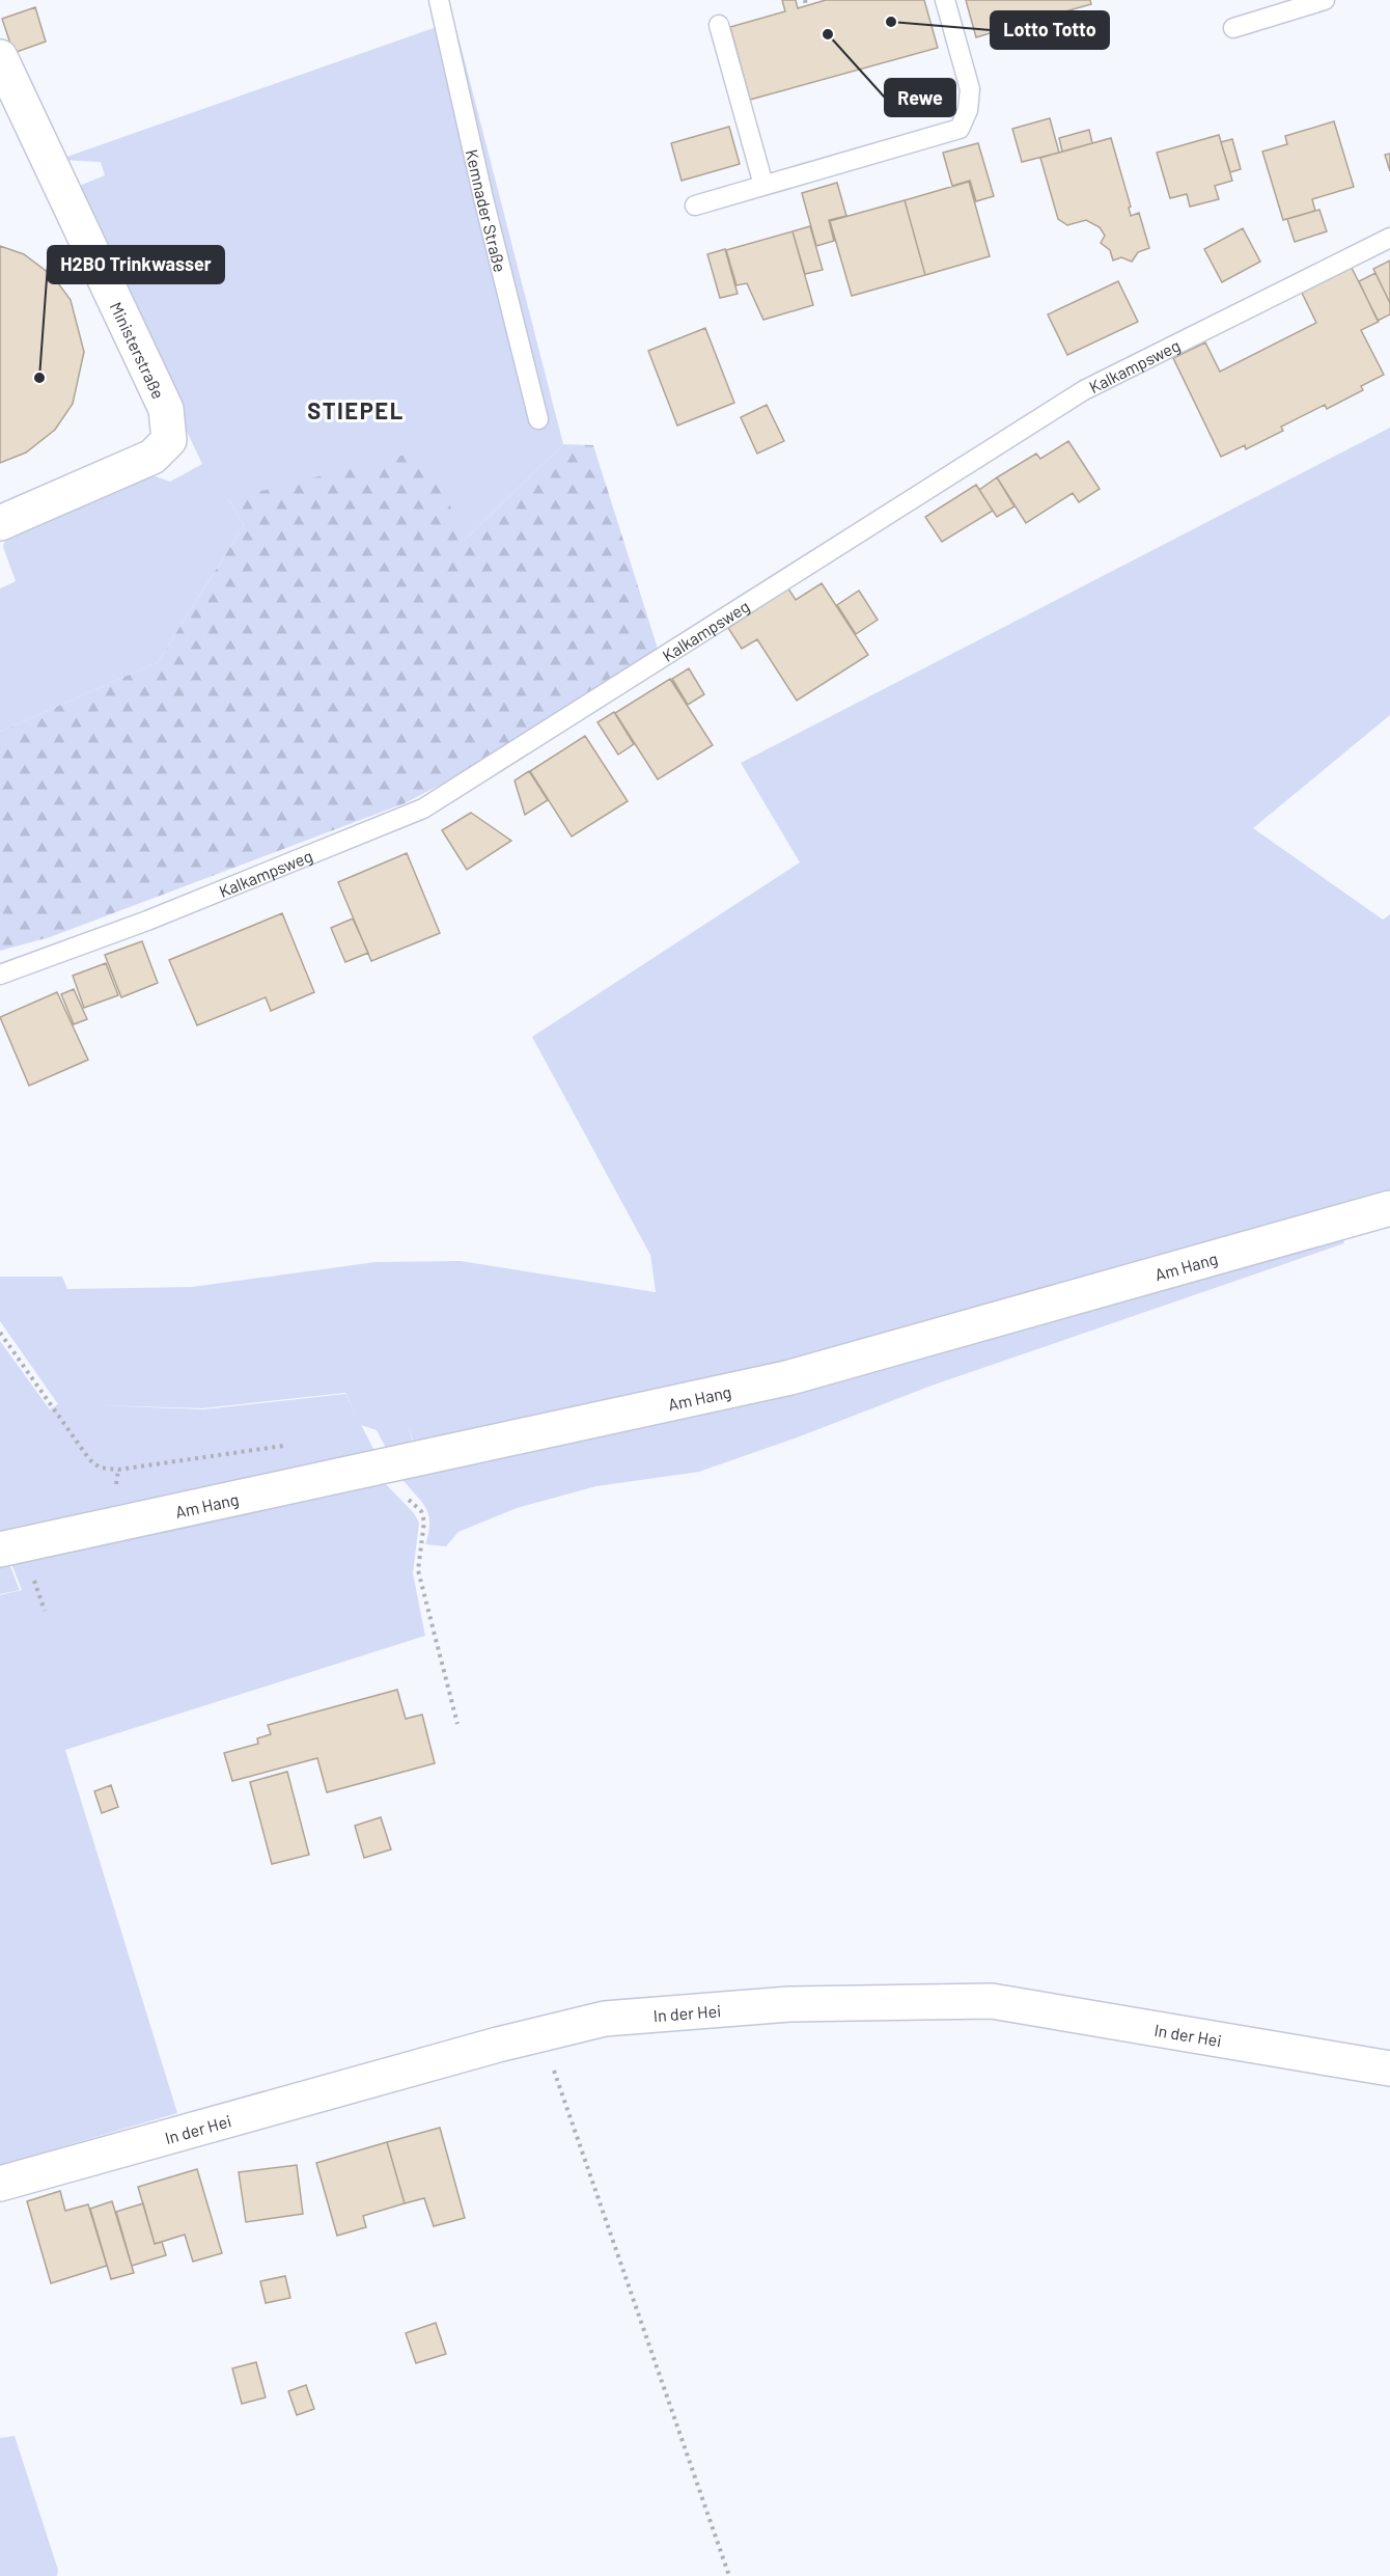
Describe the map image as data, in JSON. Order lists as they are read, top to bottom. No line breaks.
{"streets":{"street":["Ministerstraße","Am Hang","In der Hei"],"lane":["Kemnader Straße","Kalkampsweg"]},"districts":["STIEPEL"],"places":["Lotto Totto","Rewe","H2BO Trinkwasser"]}
